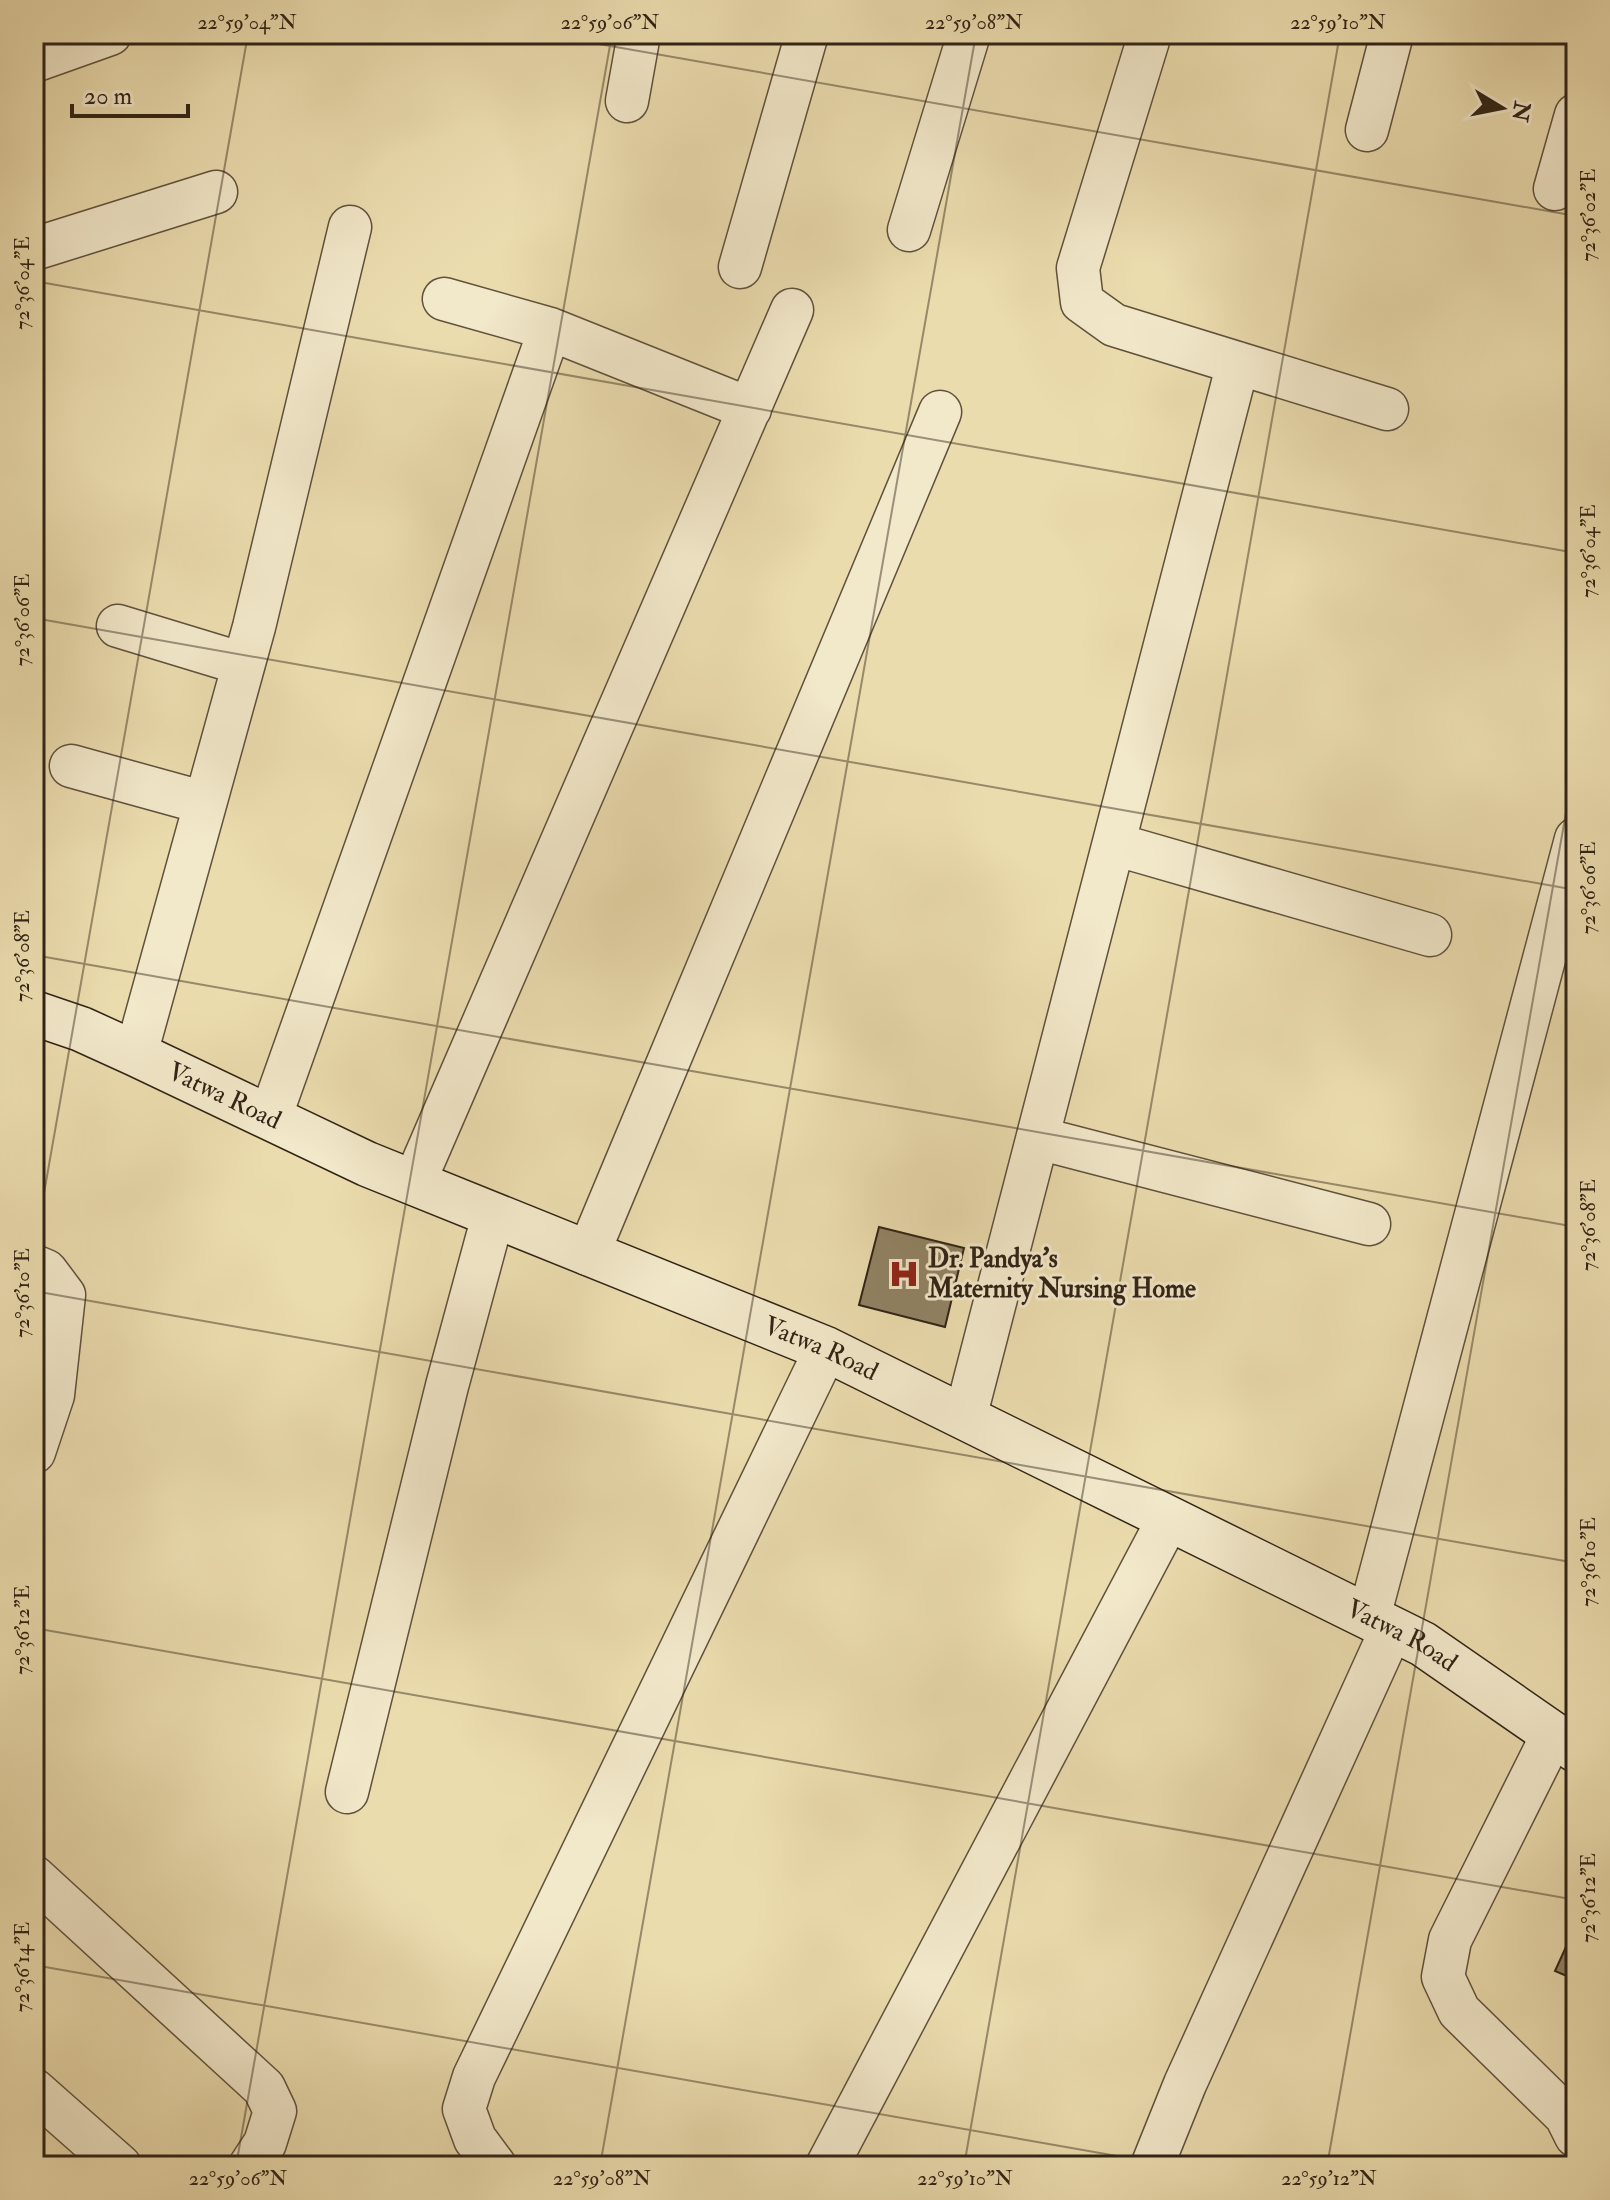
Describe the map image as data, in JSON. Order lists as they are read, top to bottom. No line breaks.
{"streets":{"main road":["Vatwa Road"]},"places":{"hospital":["Dr. Pandya's Maternity Nursing Home"]},"scale_bar":"20 m","north":"right","coordinates":["22°59'04\"N","22°59'06\"N","22°59'08\"N","22°59'10\"N","72°36'02\"E","72°36'04\"E","72°36'06\"E","72°36'08\"E","72°36'10\"E","72°36'12\"E","72°36'14\"E","22°59'12\"N"]}
